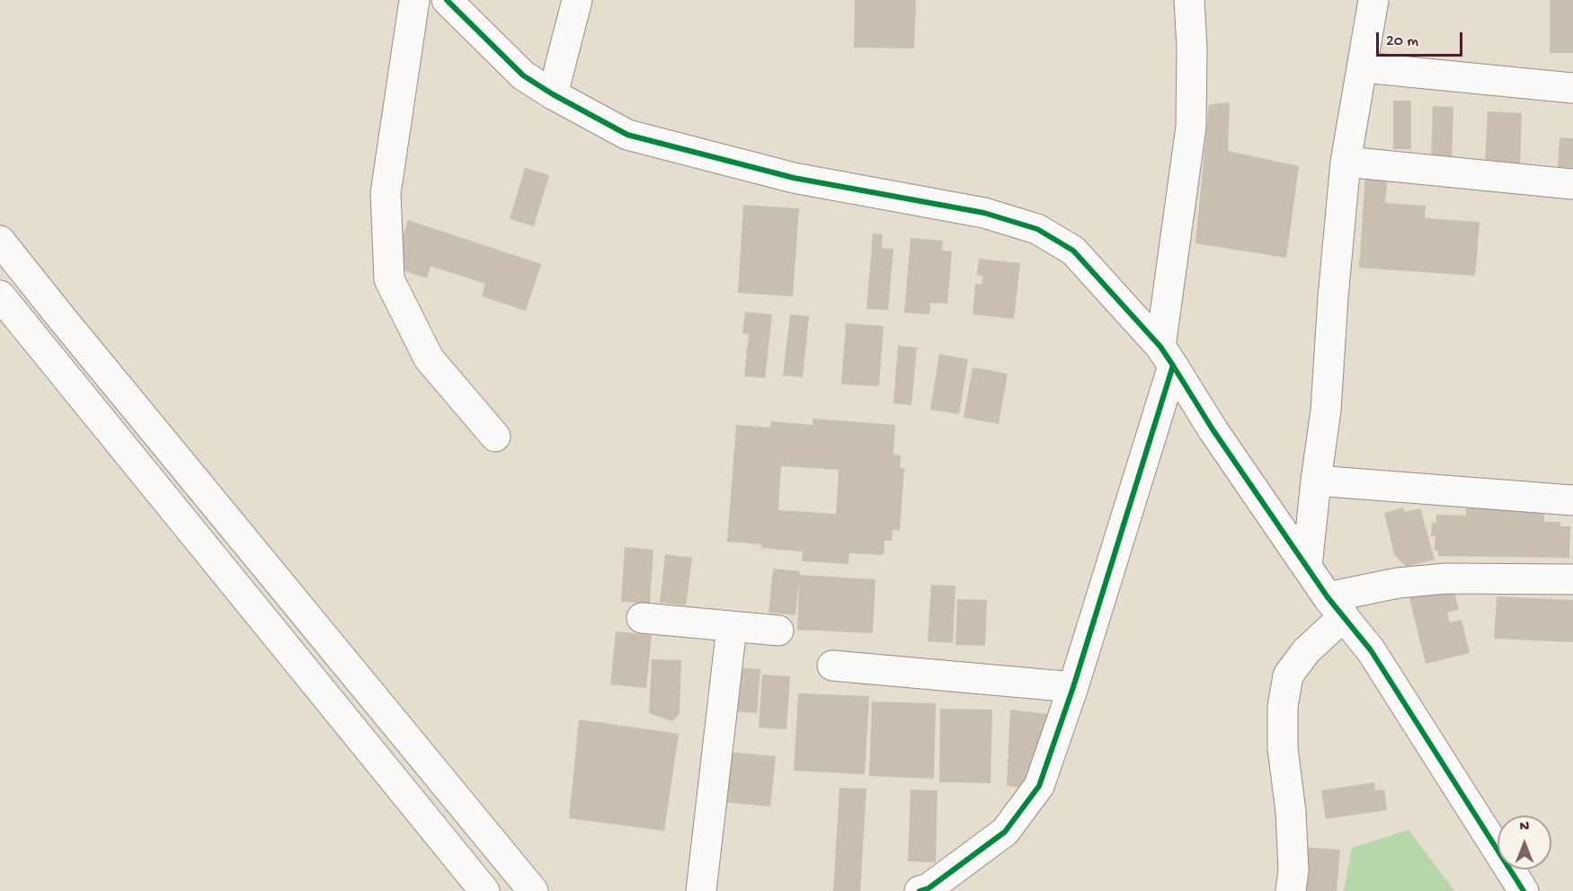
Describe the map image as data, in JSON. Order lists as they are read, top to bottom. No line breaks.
{"scale_bar":"20 m","north":"top"}
